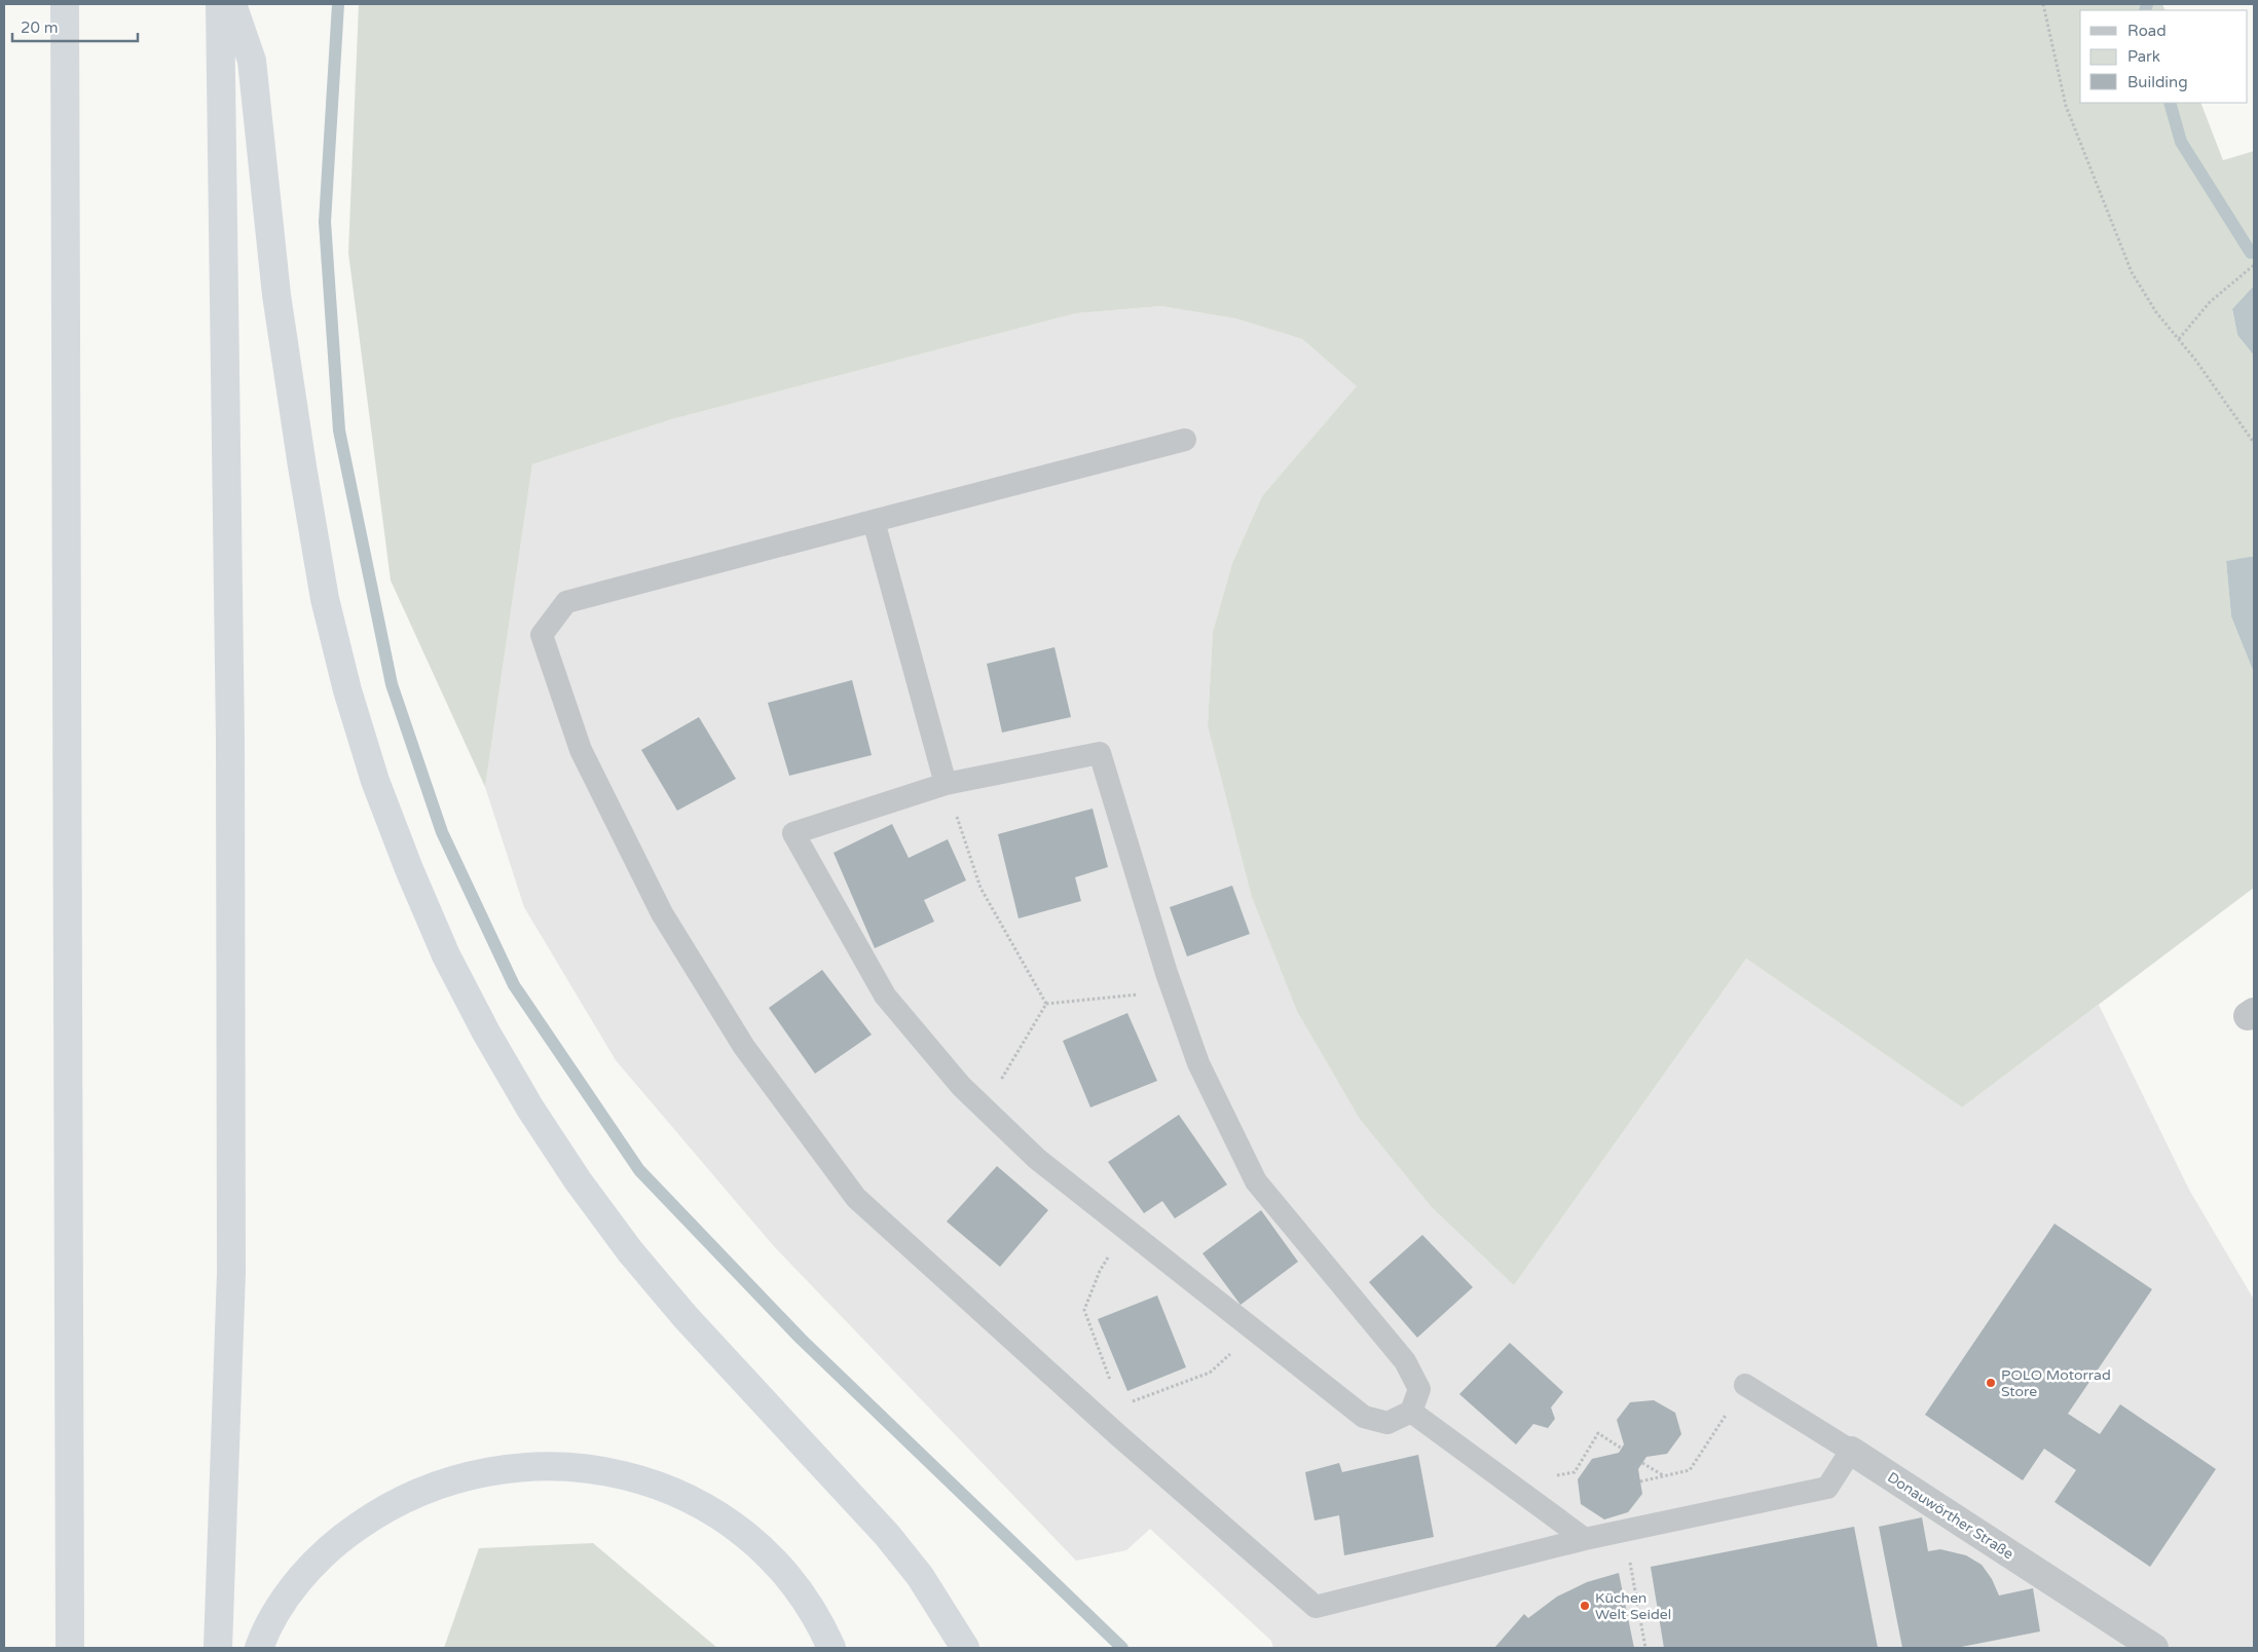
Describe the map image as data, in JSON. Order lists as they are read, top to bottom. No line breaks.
{"streets":{"street":["Donauwörther Straße"]},"places":["POLO Motorrad Store","Küchen Welt Seidel"],"legend":["Road","Park","Building"],"scale_bar":"20 m"}
